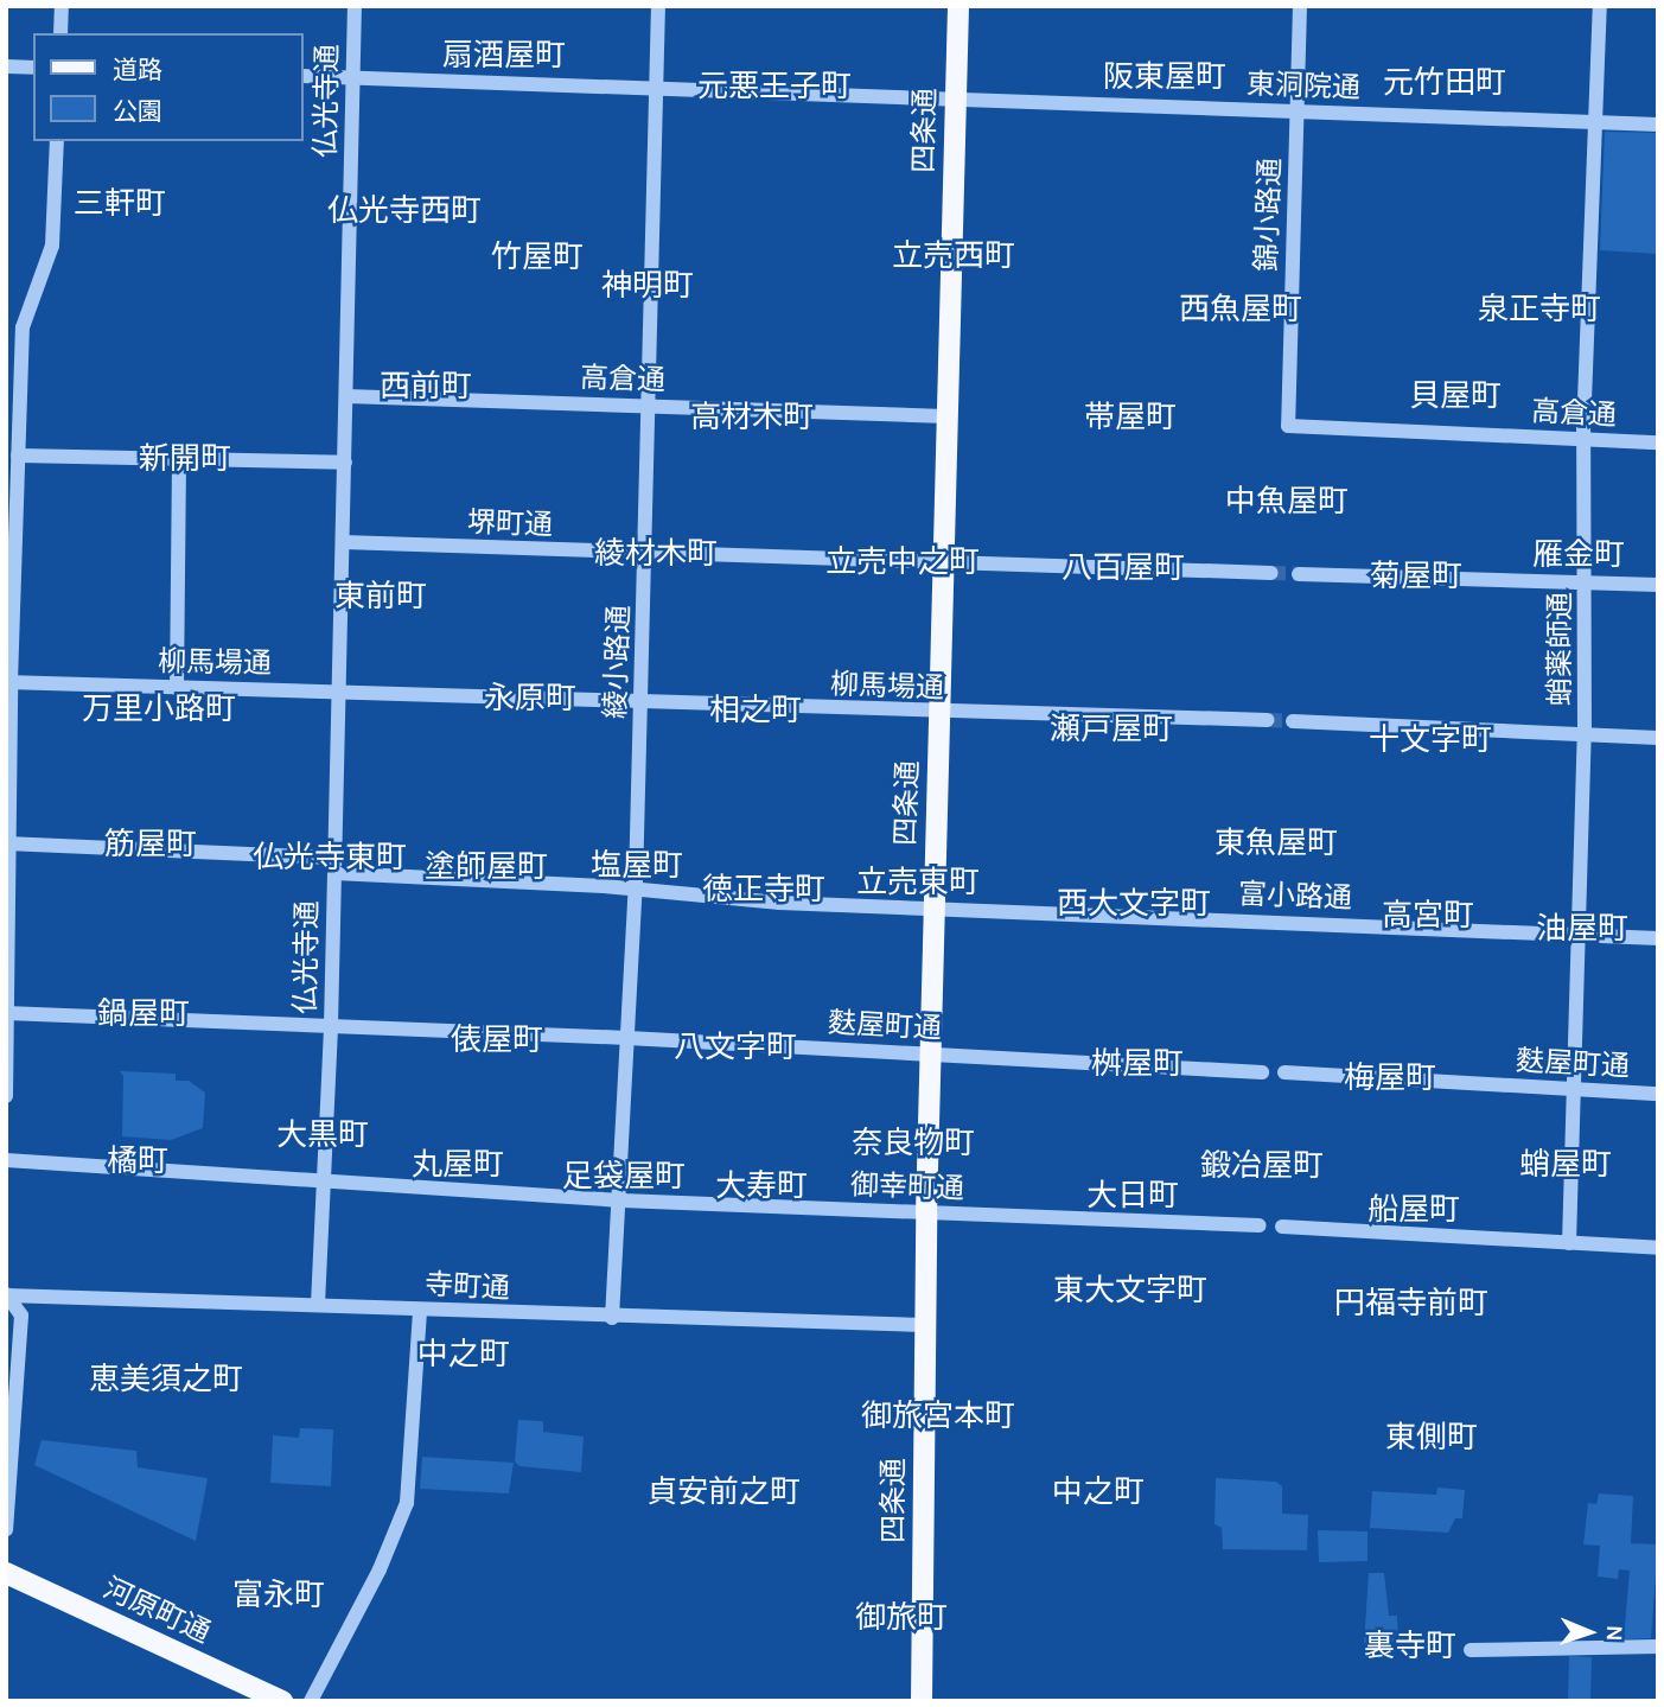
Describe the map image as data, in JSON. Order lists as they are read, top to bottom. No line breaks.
{"streets":{"main road":["四条通","河原町通"],"street":["東洞院通","仏光寺通","錦小路通","高倉通","堺町通","蛸薬師通","綾小路通","柳馬場通","富小路通","麩屋町通","御幸町通","寺町通"]},"crossings":[["東洞院通","仏光寺通"],["東洞院通","四条通"],["東洞院通","錦小路通"],["東洞院通","蛸薬師通"],["東洞院通","綾小路通"],["仏光寺通","高倉通"],["仏光寺通","堺町通"],["仏光寺通","柳馬場通"],["仏光寺通","富小路通"],["仏光寺通","麩屋町通"],["仏光寺通","御幸町通"],["仏光寺通","寺町通"],["四条通","高倉通"],["四条通","堺町通"],["四条通","柳馬場通"],["四条通","富小路通"],["四条通","麩屋町通"],["四条通","御幸町通"],["四条通","寺町通"],["錦小路通","高倉通"],["高倉通","蛸薬師通"],["高倉通","綾小路通"],["堺町通","綾小路通"],["蛸薬師通","富小路通"],["蛸薬師通","麩屋町通"],["綾小路通","柳馬場通"],["綾小路通","富小路通"],["綾小路通","麩屋町通"],["綾小路通","御幸町通"],["綾小路通","寺町通"]],"districts":["扇酒屋町","阪東屋町","元竹田町","元悪王子町","三軒町","仏光寺西町","立売西町","竹屋町","神明町","西魚屋町","泉正寺町","西前町","貝屋町","高材木町","帯屋町","新開町","中魚屋町","綾材木町","雁金町","立売中之町","八百屋町","菊屋町","東前町","永原町","万里小路町","相之町","瀬戸屋町","十文字町","東魚屋町","筋屋町","仏光寺東町","塩屋町","塗師屋町","立売東町","徳正寺町","西大文字町","高宮町","油屋町","鍋屋町","俵屋町","八文字町","桝屋町","梅屋町","大黒町","奈良物町","橘町","丸屋町","蛸屋町","鍛冶屋町","足袋屋町","大寿町","大日町","船屋町","東大文字町","円福寺前町","中之町","恵美須之町","御旅宮本町","東側町","貞安前之町","中之町","富永町","御旅町","裏寺町"],"legend":["道路","公園"],"north":"right"}
